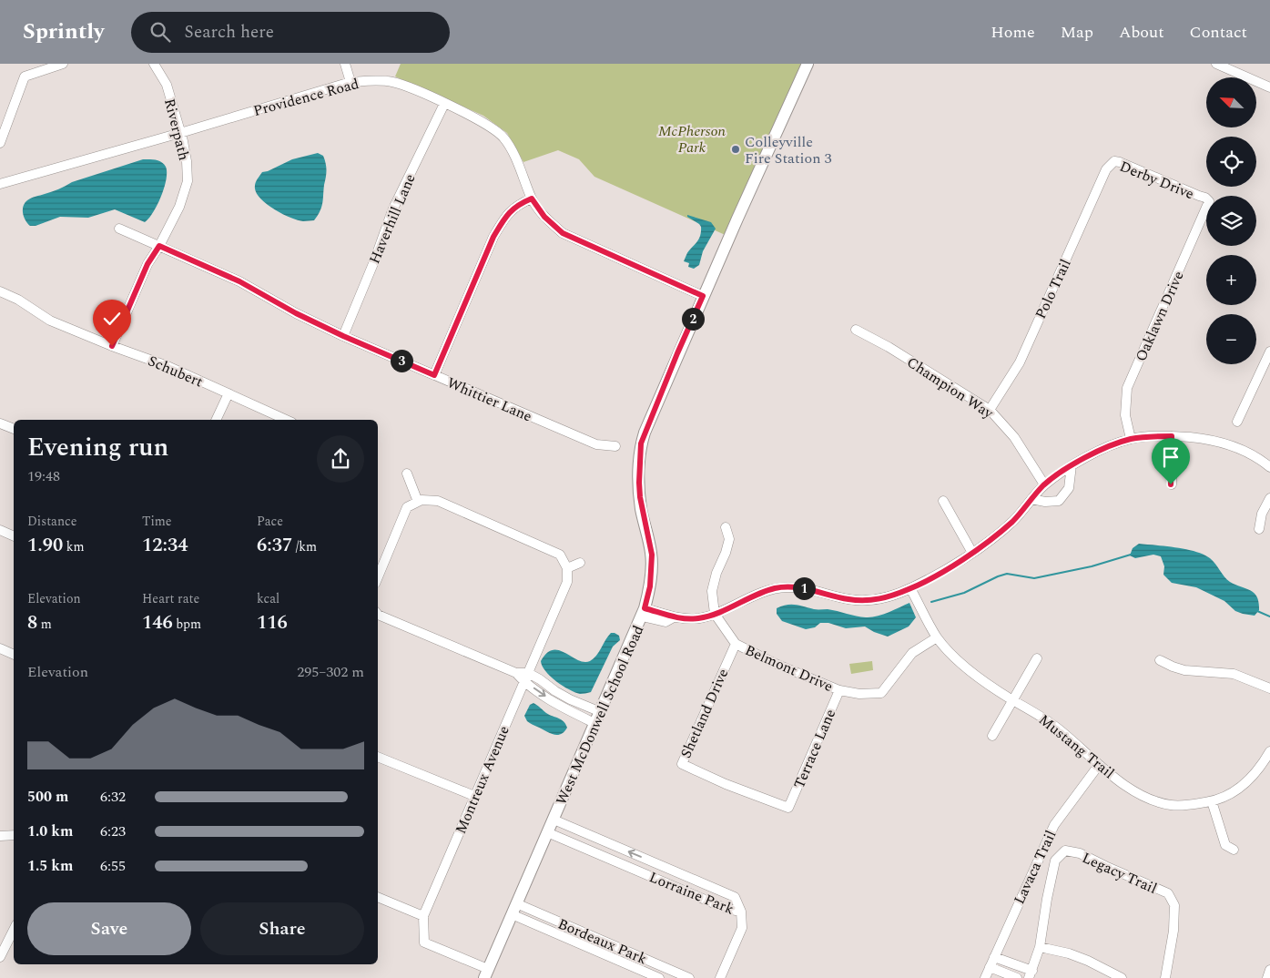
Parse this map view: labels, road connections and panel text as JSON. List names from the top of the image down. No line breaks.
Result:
{"streets":{"main road":["West McDonwell School Road"],"street":["Providence Road","Riverpath","Derby Drive","Haverhill Lane","Polo Trail","Oaklawn Drive","Schubert","Champion Way","Whittier Lane","Belmont Drive","Shetland Drive","Mustang Trail","Terrace Lane","Montreux Avenue","Lavaca Trail","Legacy Trail","Lorraine Park","Bordeaux Park"]},"crossings":[["Providence Road","Riverpath"],["Providence Road","Haverhill Lane"],["Providence Road","West McDonwell School Road"],["Riverpath","Schubert"],["Riverpath","Whittier Lane"],["Derby Drive","Polo Trail"],["Derby Drive","Oaklawn Drive"],["Haverhill Lane","Whittier Lane"],["Polo Trail","Champion Way"],["Belmont Drive","Shetland Drive"],["Belmont Drive","Mustang Trail"],["Belmont Drive","Terrace Lane"],["Shetland Drive","Terrace Lane"],["West McDonwell School Road","Montreux Avenue"],["West McDonwell School Road","Lorraine Park"],["West McDonwell School Road","Bordeaux Park"],["Mustang Trail","Lavaca Trail"]],"parks":["McPherson Park"],"places":["Colleyville Fire Station 3"],"north":"top left","page":{"header":"Sprintly","search":"Search here","nav":["Home","Map","About","Contact"],"map_buttons":["+","−"],"pins":["2","3","1"],"heading":["Evening run","19:48"],"stats":[["Distance","1.90 km"],["Time","12:34"],["Pace","6:37 /km"],["Elevation","8 m"],["Heart rate","146 bpm"],["kcal","116"]],"chart":["Elevation","295–302 m"],"list":[{"name":"500 m","note":"6:32"},{"name":"1.0 km","note":"6:23"},{"name":"1.5 km","note":"6:55"}],"buttons":["Save","Share"]}}
